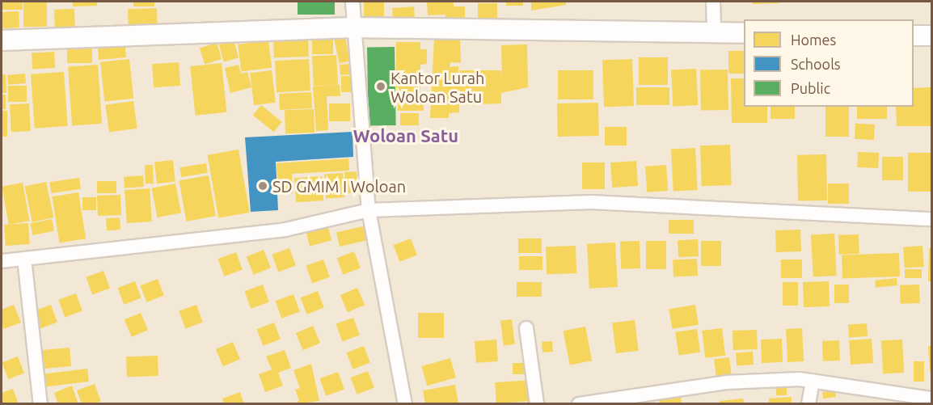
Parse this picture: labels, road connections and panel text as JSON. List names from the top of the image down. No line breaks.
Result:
{"districts":["Woloan Satu"],"places":["Kantor Lurah Woloan Satu","SD GMIM I Woloan"],"legend":["Homes","Schools","Public"]}
